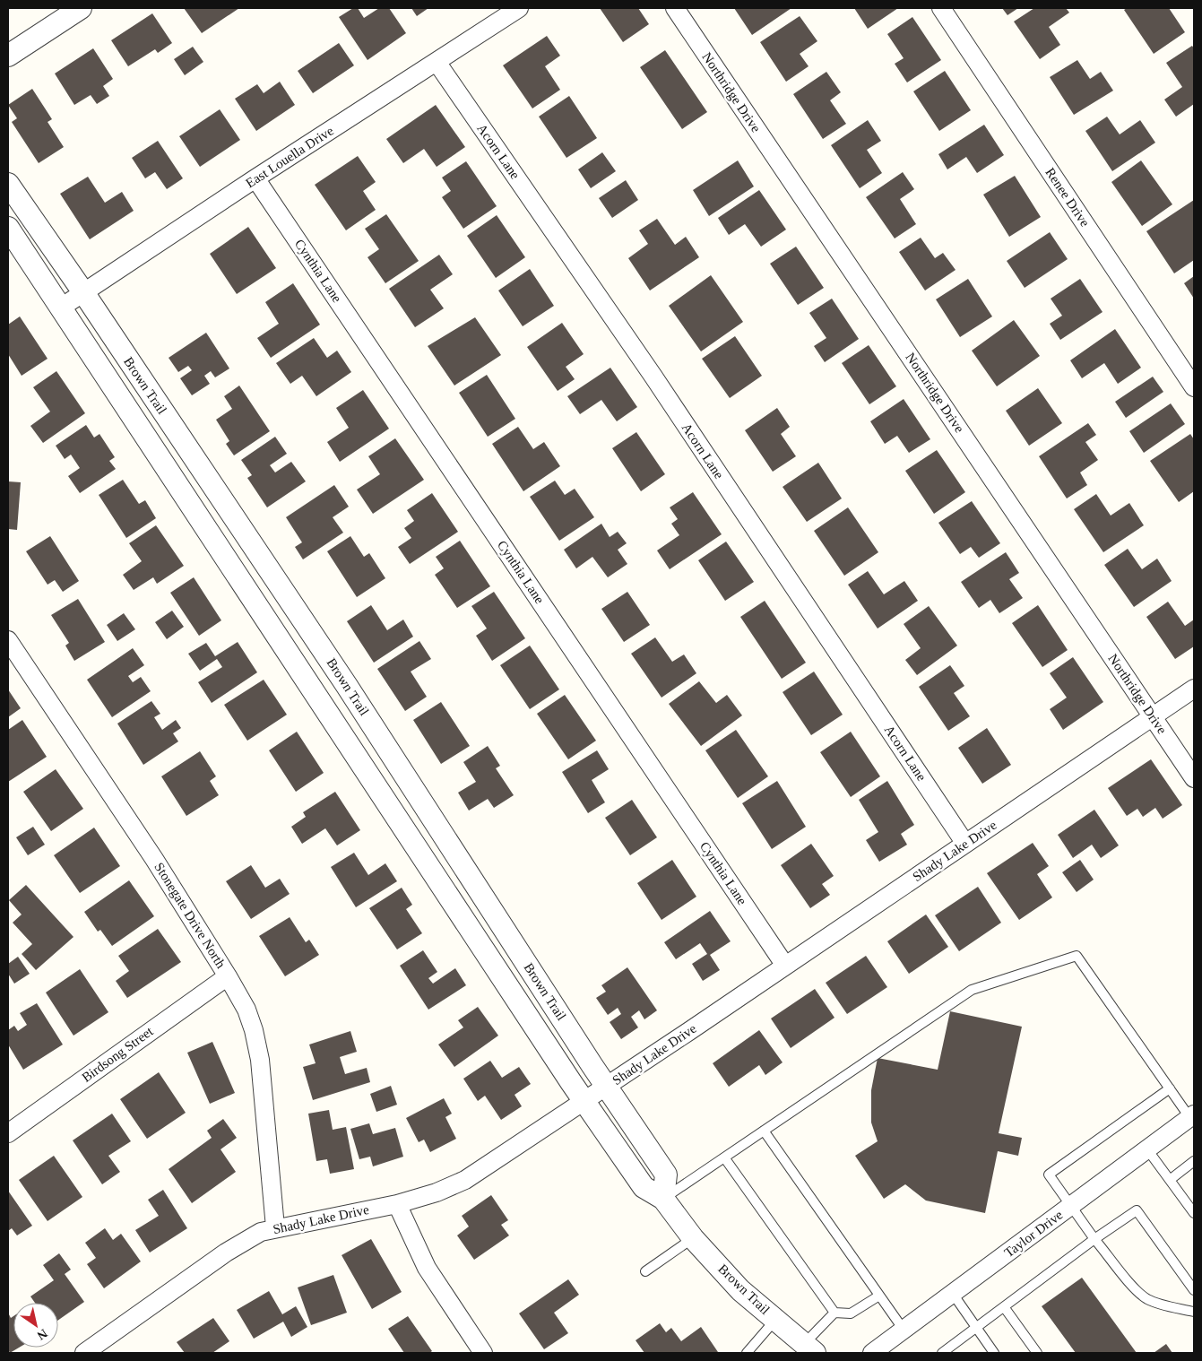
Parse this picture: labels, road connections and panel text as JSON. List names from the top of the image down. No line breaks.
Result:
{"streets":{"street":["Northridge Drive","Acorn Lane","East Louella Drive","Renee Drive","Cynthia Lane","Brown Trail","Shady Lake Drive","Stonegate Drive North","Birdsong Street","Taylor Drive"]},"crossings":[["Northridge Drive","Shady Lake Drive"],["Acorn Lane","East Louella Drive"],["Acorn Lane","Shady Lake Drive"],["East Louella Drive","Cynthia Lane"],["East Louella Drive","Brown Trail"],["Cynthia Lane","Shady Lake Drive"],["Brown Trail","Shady Lake Drive"],["Shady Lake Drive","Stonegate Drive North"],["Stonegate Drive North","Birdsong Street"]],"north":"bottom right"}
